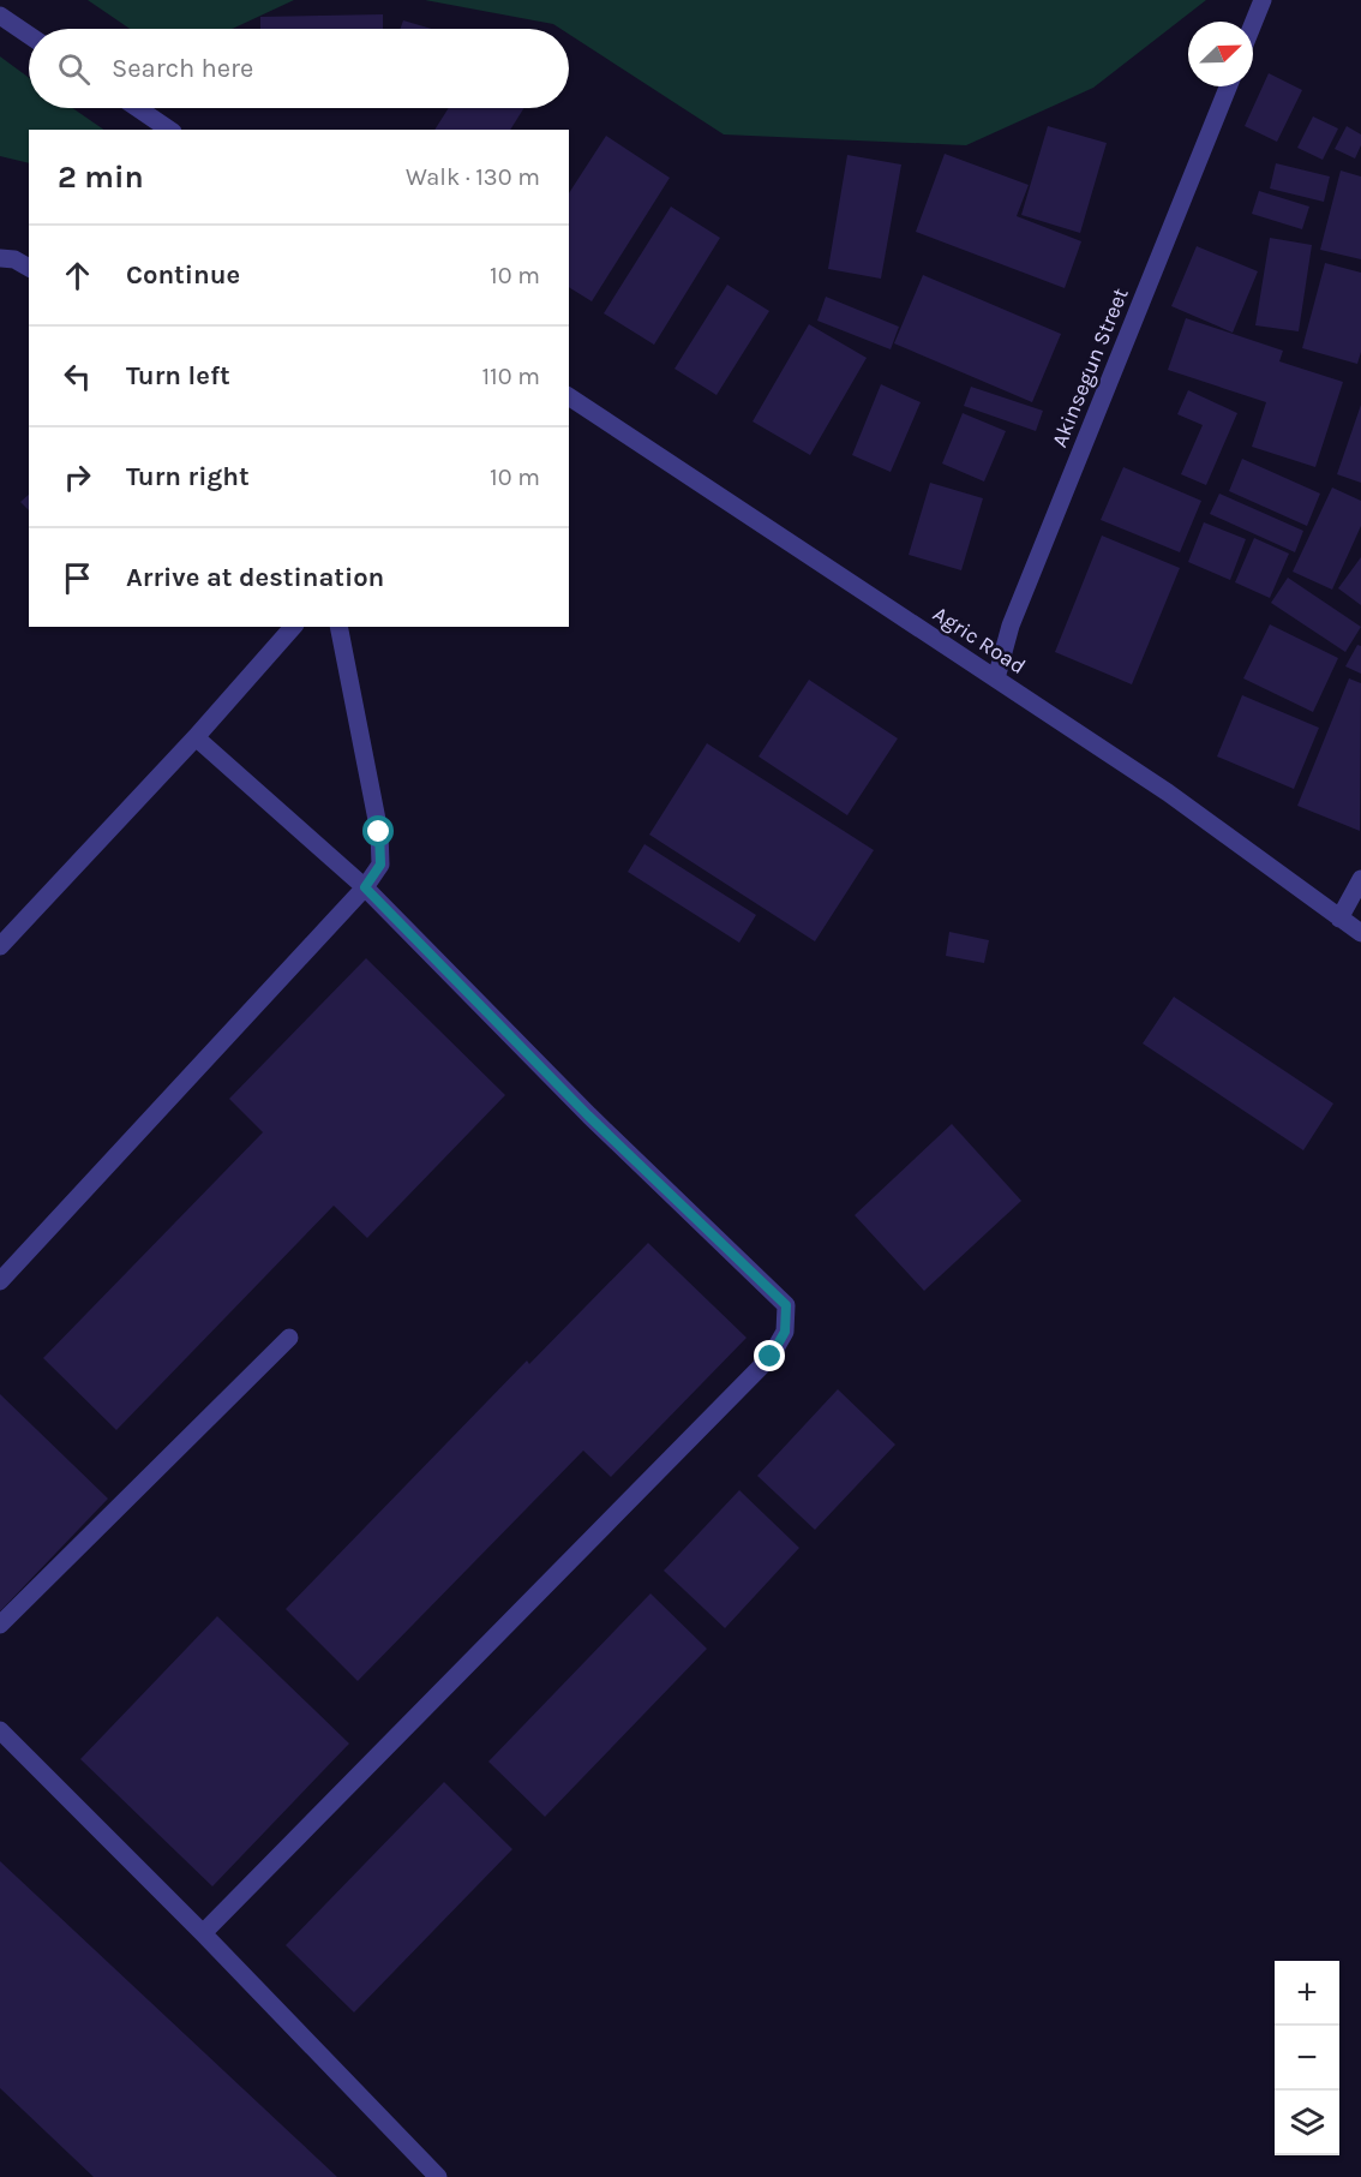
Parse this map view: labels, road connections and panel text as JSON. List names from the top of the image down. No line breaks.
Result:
{"streets":{"street":["Akinsegun Street","Agric Road"]},"crossings":[["Akinsegun Street","Agric Road"]],"north":"top right","page":{"search":"Search here","heading":["2 min","Walk · 130 m"],"list":[["Continue","10 m"],["Turn left","110 m"],["Turn right","10 m"],"Arrive at destination"],"map_buttons":["+","−"]}}
